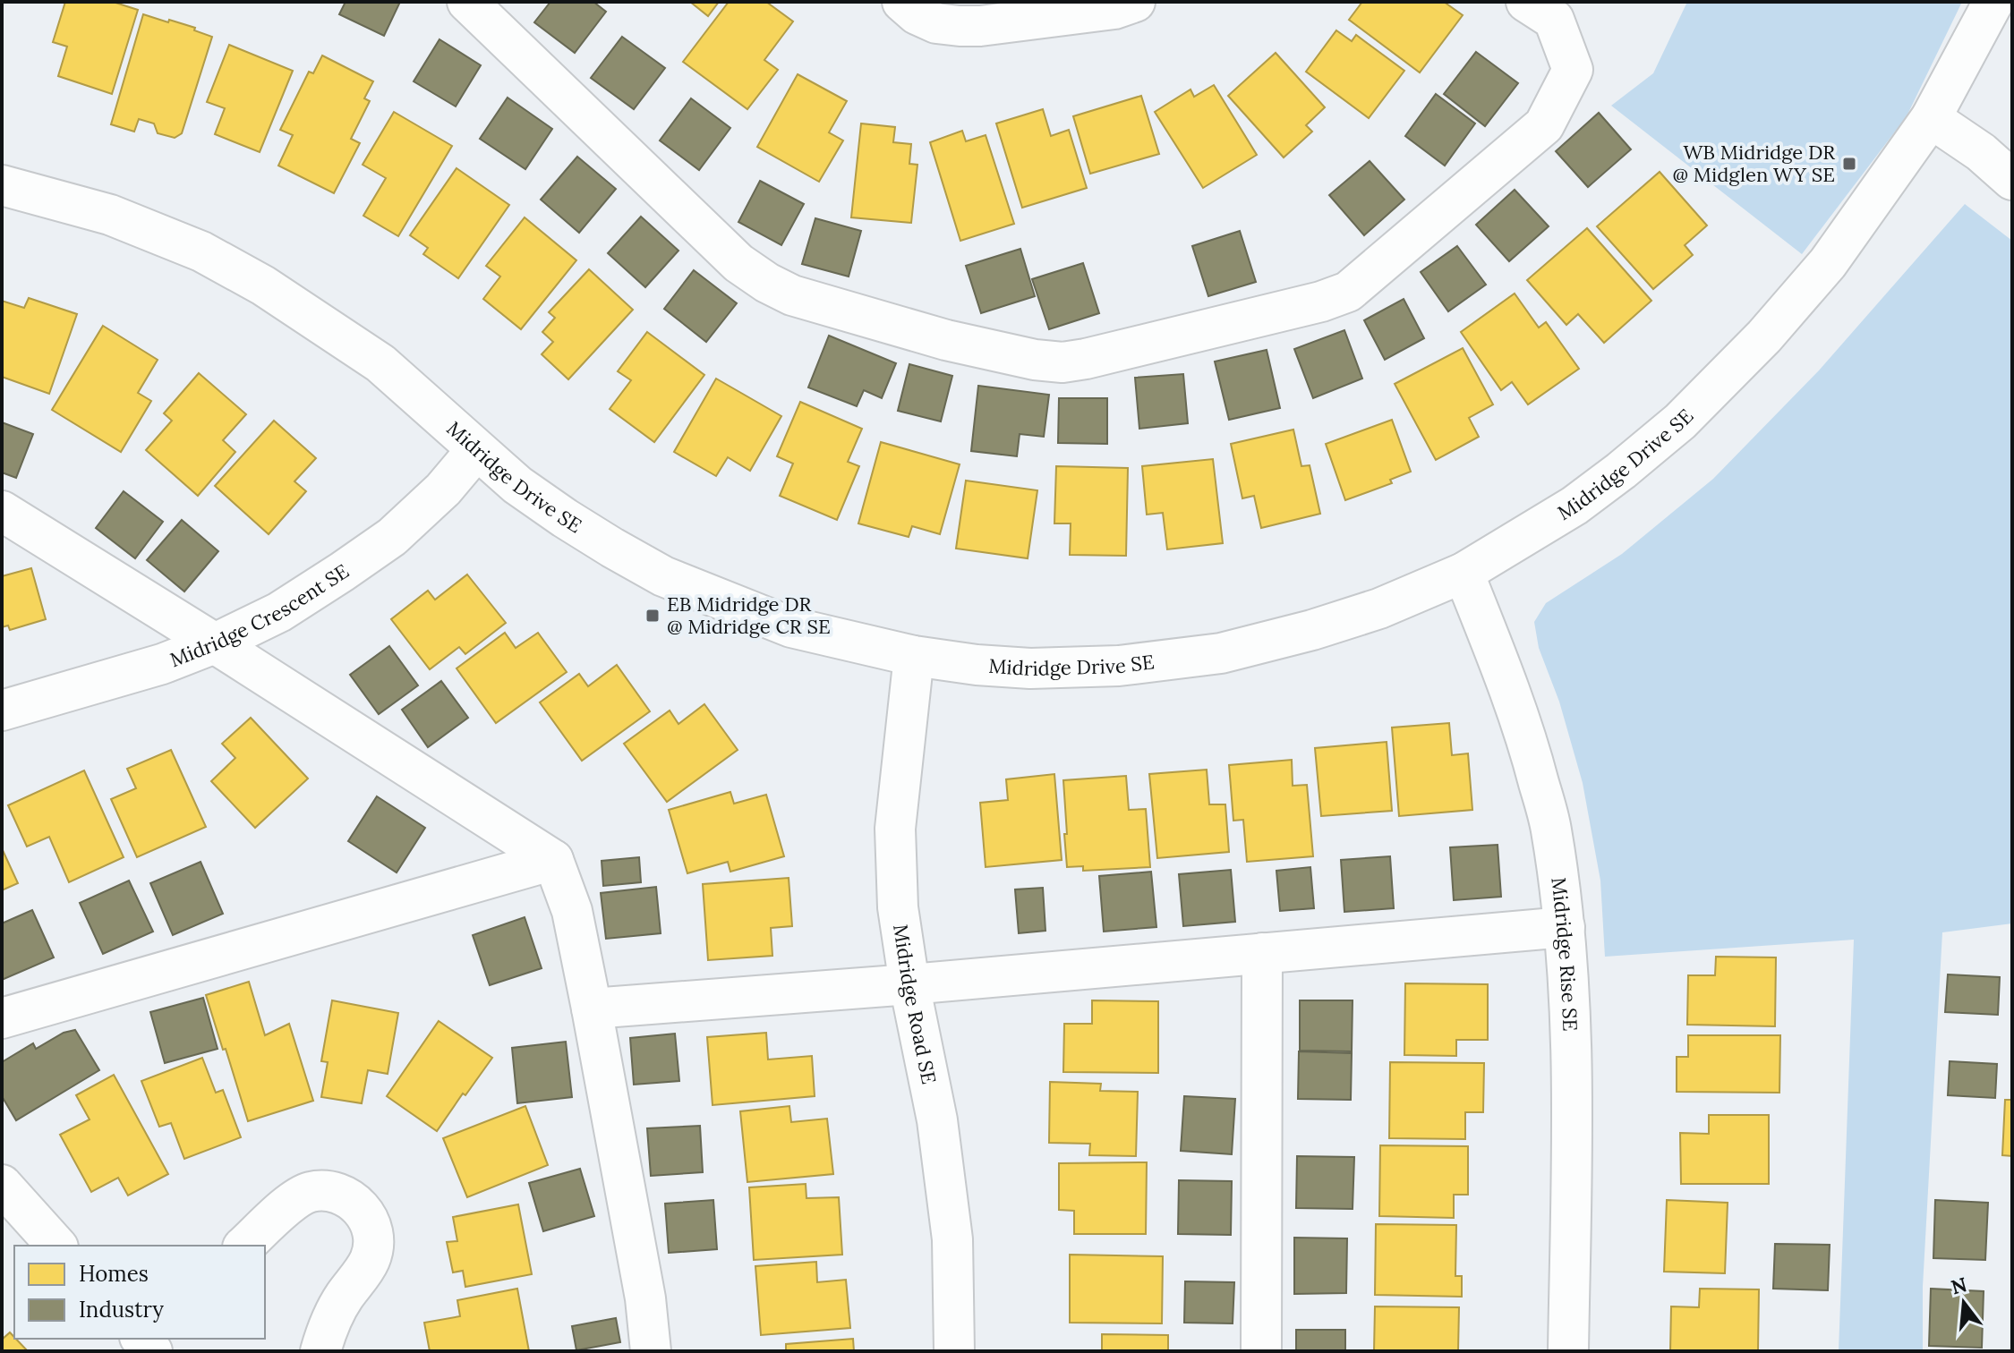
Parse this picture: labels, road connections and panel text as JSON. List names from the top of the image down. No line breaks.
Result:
{"streets":{"street":["Midridge Drive SE","Midridge Crescent SE","Midridge Rise SE","Midridge Road SE"]},"crossings":[["Midridge Drive SE","Midridge Crescent SE"],["Midridge Drive SE","Midridge Rise SE"],["Midridge Drive SE","Midridge Road SE"]],"places":{"transit":["WB Midridge DR @ Midglen WY SE","EB Midridge DR @ Midridge CR SE"]},"legend":["Homes","Industry"],"north":"top"}
